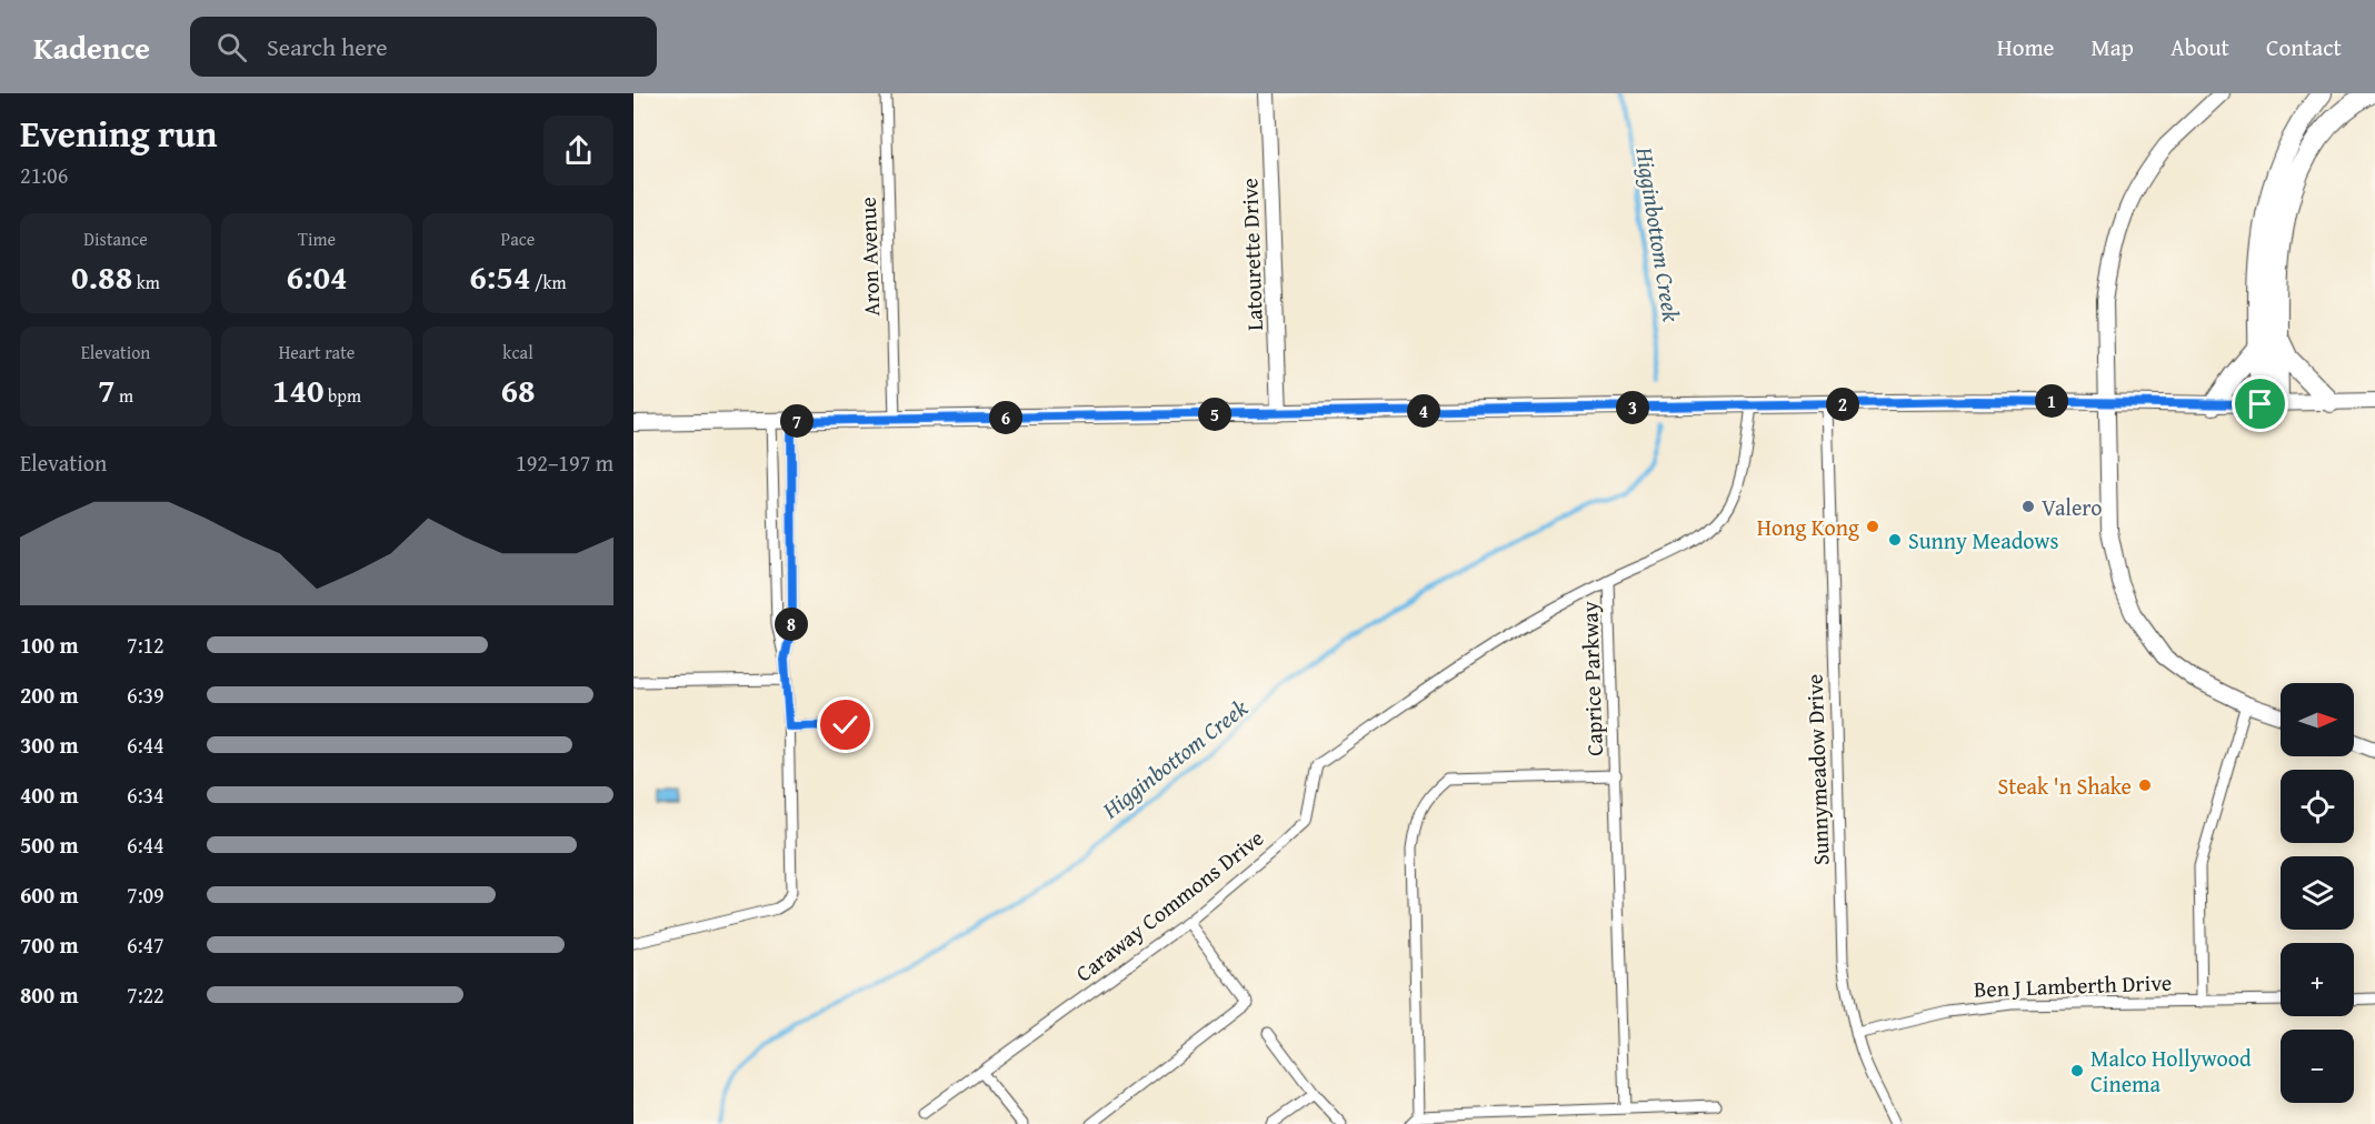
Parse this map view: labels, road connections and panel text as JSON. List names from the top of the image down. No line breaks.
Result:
{"streets":{"street":["Latourette Drive","Aron Avenue","Caprice Parkway","Sunnymeadow Drive","Caraway Commons Drive","Ben J Lamberth Drive"]},"crossings":[["Caprice Parkway","Caraway Commons Drive"],["Sunnymeadow Drive","Ben J Lamberth Drive"]],"water":["Higginbottom Creek"],"places":["Valero","Hong Kong","Sunny Meadows","Steak 'n Shake","Malco Hollywood Cinema"],"north":"right","page":{"header":"Kadence","search":"Search here","nav":["Home","Map","About","Contact"],"heading":["Evening run","21:06"],"stats":[["Distance","0.88 km"],["Time","6:04"],["Pace","6:54 /km"],["Elevation","7 m"],["Heart rate","140 bpm"],["kcal","68"]],"pins":["1","2","3","4","5","6","7","8"],"chart":["Elevation","192–197 m"],"list":[{"name":"100 m","note":"7:12"},{"name":"200 m","note":"6:39"},{"name":"300 m","note":"6:44"},{"name":"400 m","note":"6:34"},{"name":"500 m","note":"6:44"},{"name":"600 m","note":"7:09"},{"name":"700 m","note":"6:47"},{"name":"800 m","note":"7:22"}],"map_buttons":["+","−"]}}
